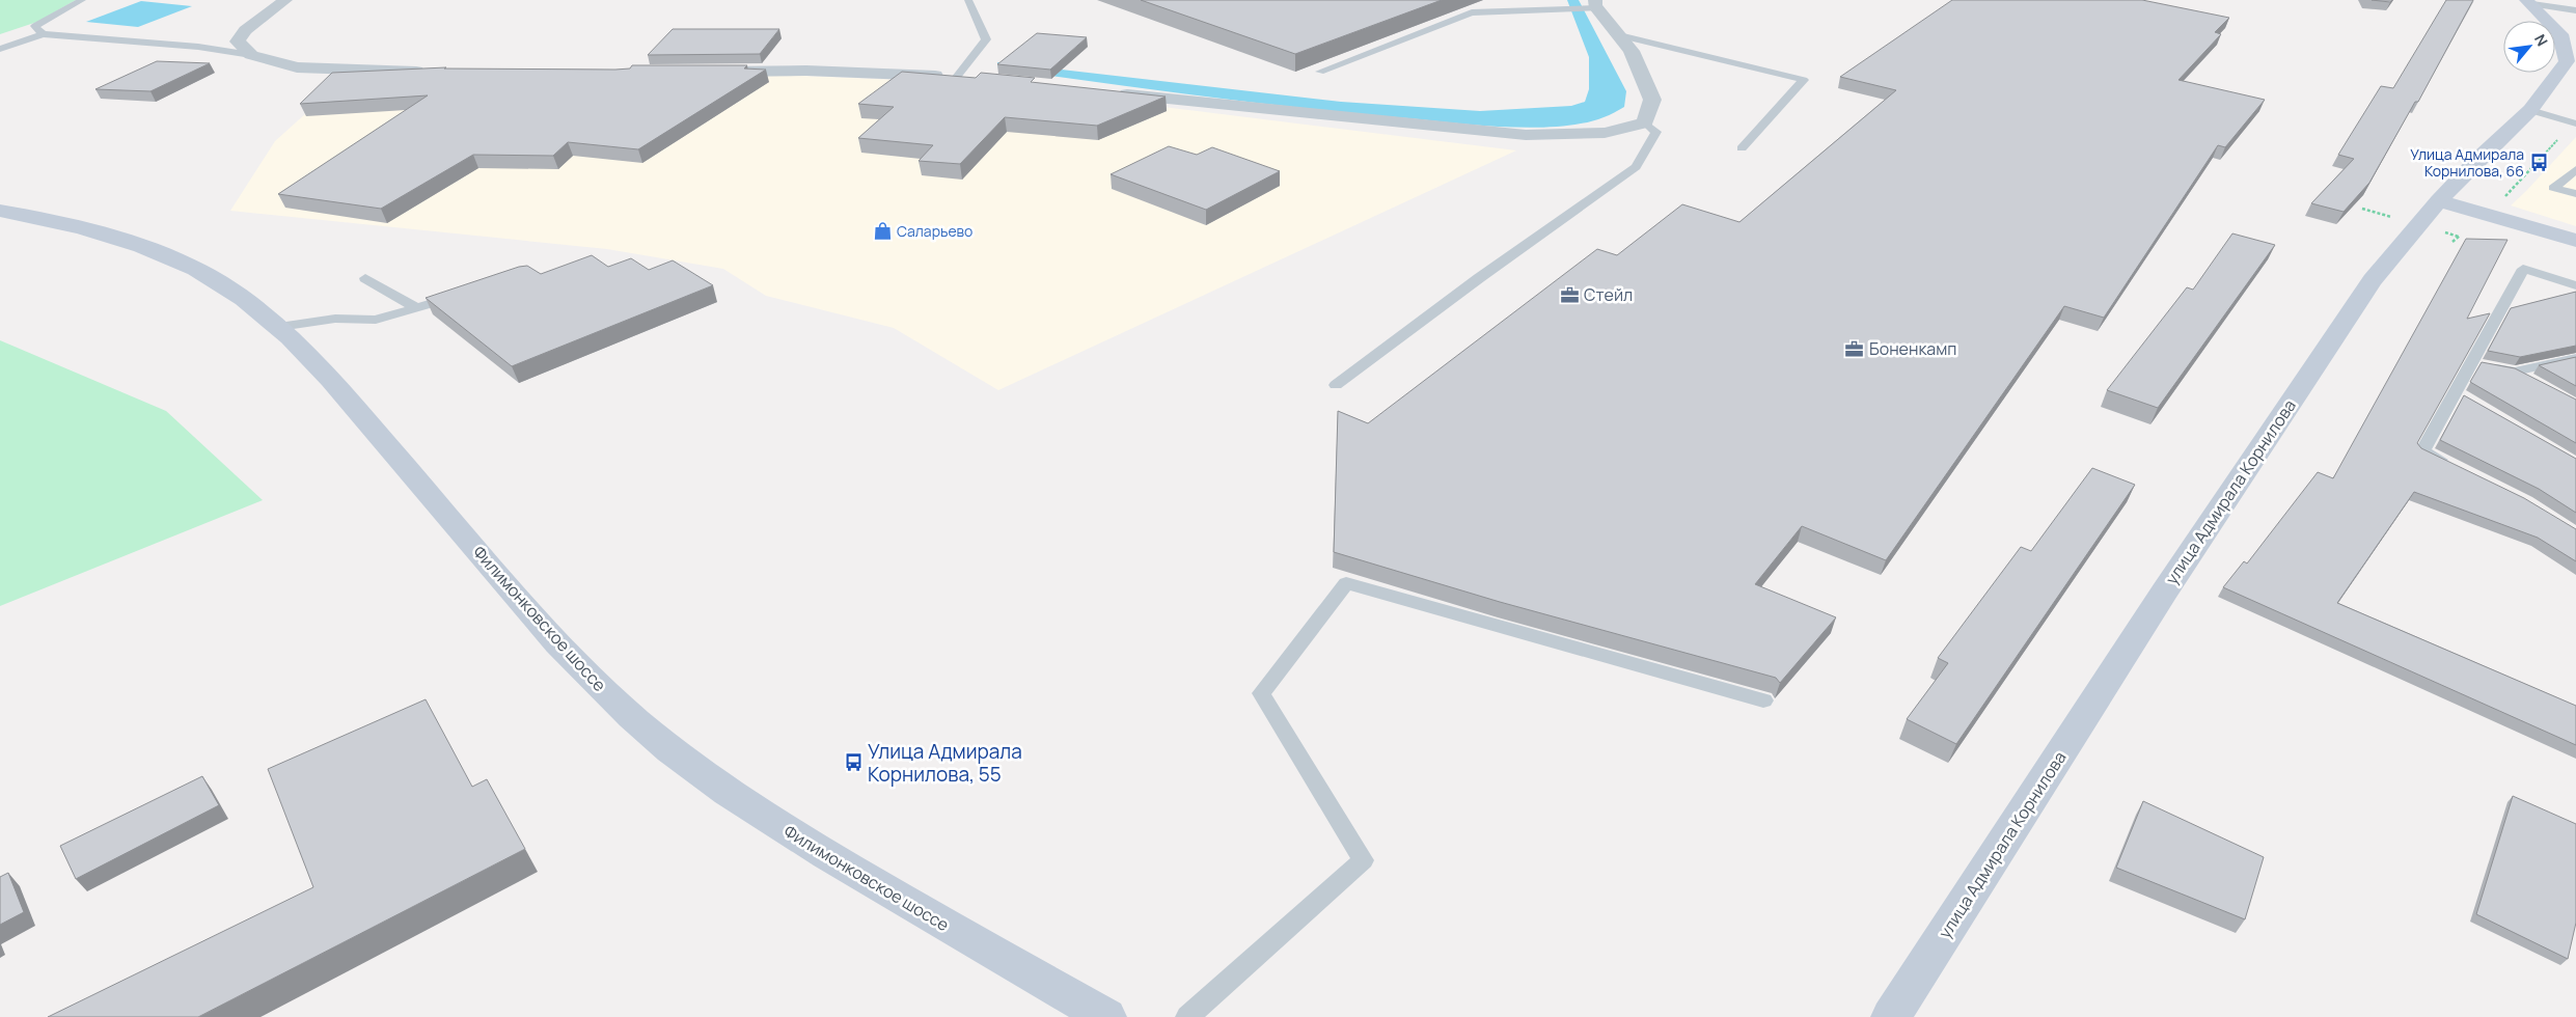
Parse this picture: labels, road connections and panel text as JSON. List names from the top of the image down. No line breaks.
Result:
{"streets":{"main road":["улица Адмирала Корнилова","Филимонковское шоссе"]},"places":{"bus stop":["Улица Адмирала Корнилова, 66","Улица Адмирала Корнилова, 55"],"shop":["Саларьево"],"office":["Стейл","Боненкамп"]},"north":"top right"}
